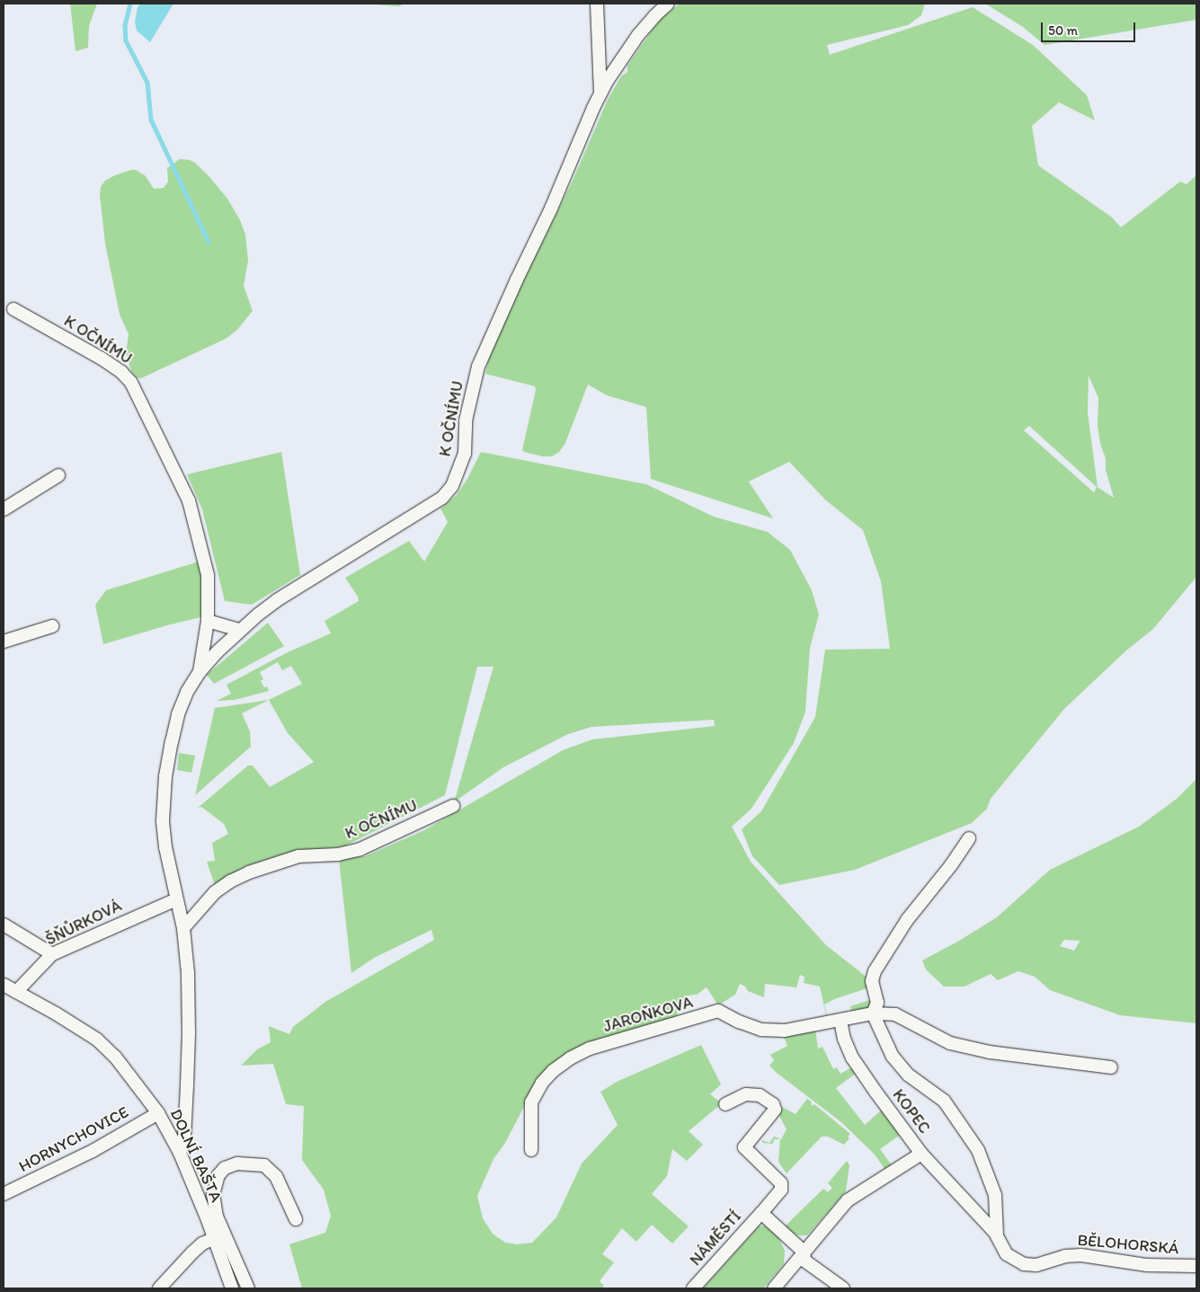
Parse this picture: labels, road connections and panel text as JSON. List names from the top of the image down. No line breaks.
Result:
{"streets":{"street":["K OČNÍMU","ŠŇŮRKOVÁ","JAROŇKOVA","KOPEC","HORNYCHOVICE","DOLNÍ BAŠTA","NÁMĚSTÍ","BĚLOHORSKÁ"]},"crossings":[["K OČNÍMU","ŠŇŮRKOVÁ"],["K OČNÍMU","DOLNÍ BAŠTA"],["ŠŇŮRKOVÁ","DOLNÍ BAŠTA"],["JAROŇKOVA","KOPEC"],["KOPEC","BĚLOHORSKÁ"],["HORNYCHOVICE","DOLNÍ BAŠTA"]],"scale_bar":"50 m"}
